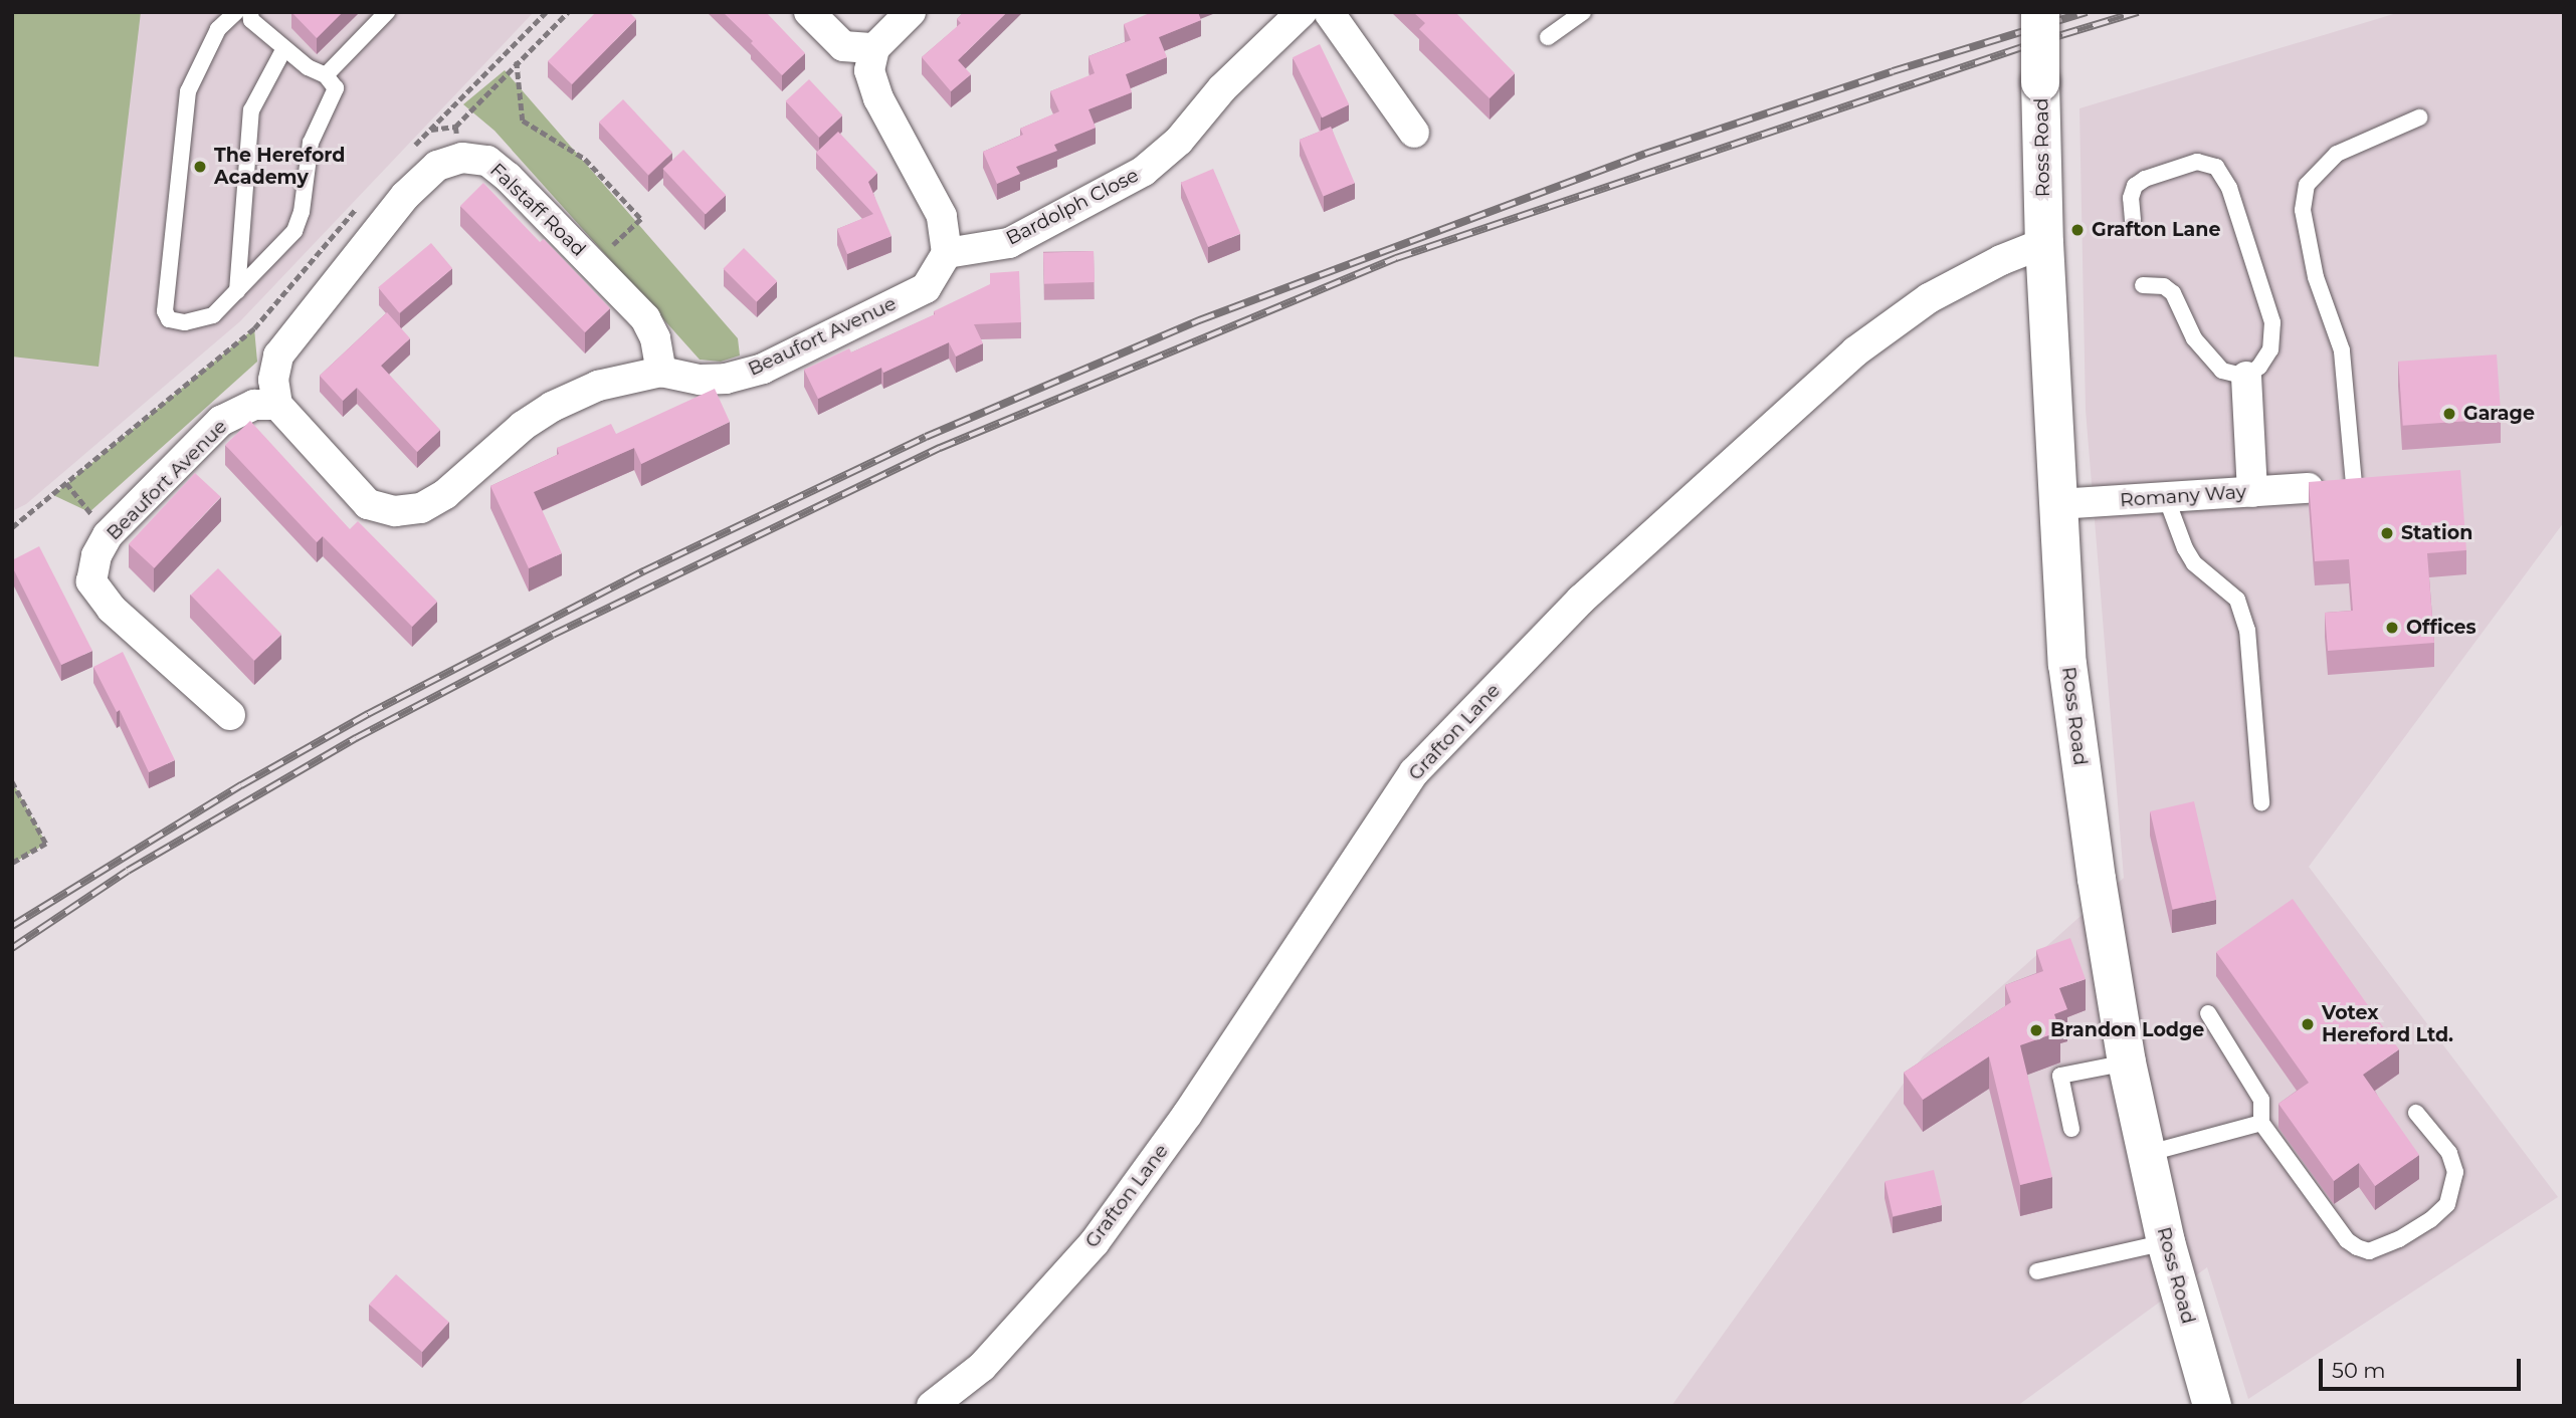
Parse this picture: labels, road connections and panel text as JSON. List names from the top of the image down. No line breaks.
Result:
{"streets":{"highway":["Ross Road"],"street":["Bardolph Close","Falstaff Road","Beaufort Avenue","Romany Way","Grafton Lane"]},"crossings":[["Ross Road","Romany Way"],["Ross Road","Grafton Lane"],["Bardolph Close","Beaufort Avenue"],["Falstaff Road","Beaufort Avenue"]],"places":["The Hereford Academy","Grafton Lane","Garage","Station","Offices","Votex Hereford Ltd.","Brandon Lodge"],"scale_bar":"50 m"}
